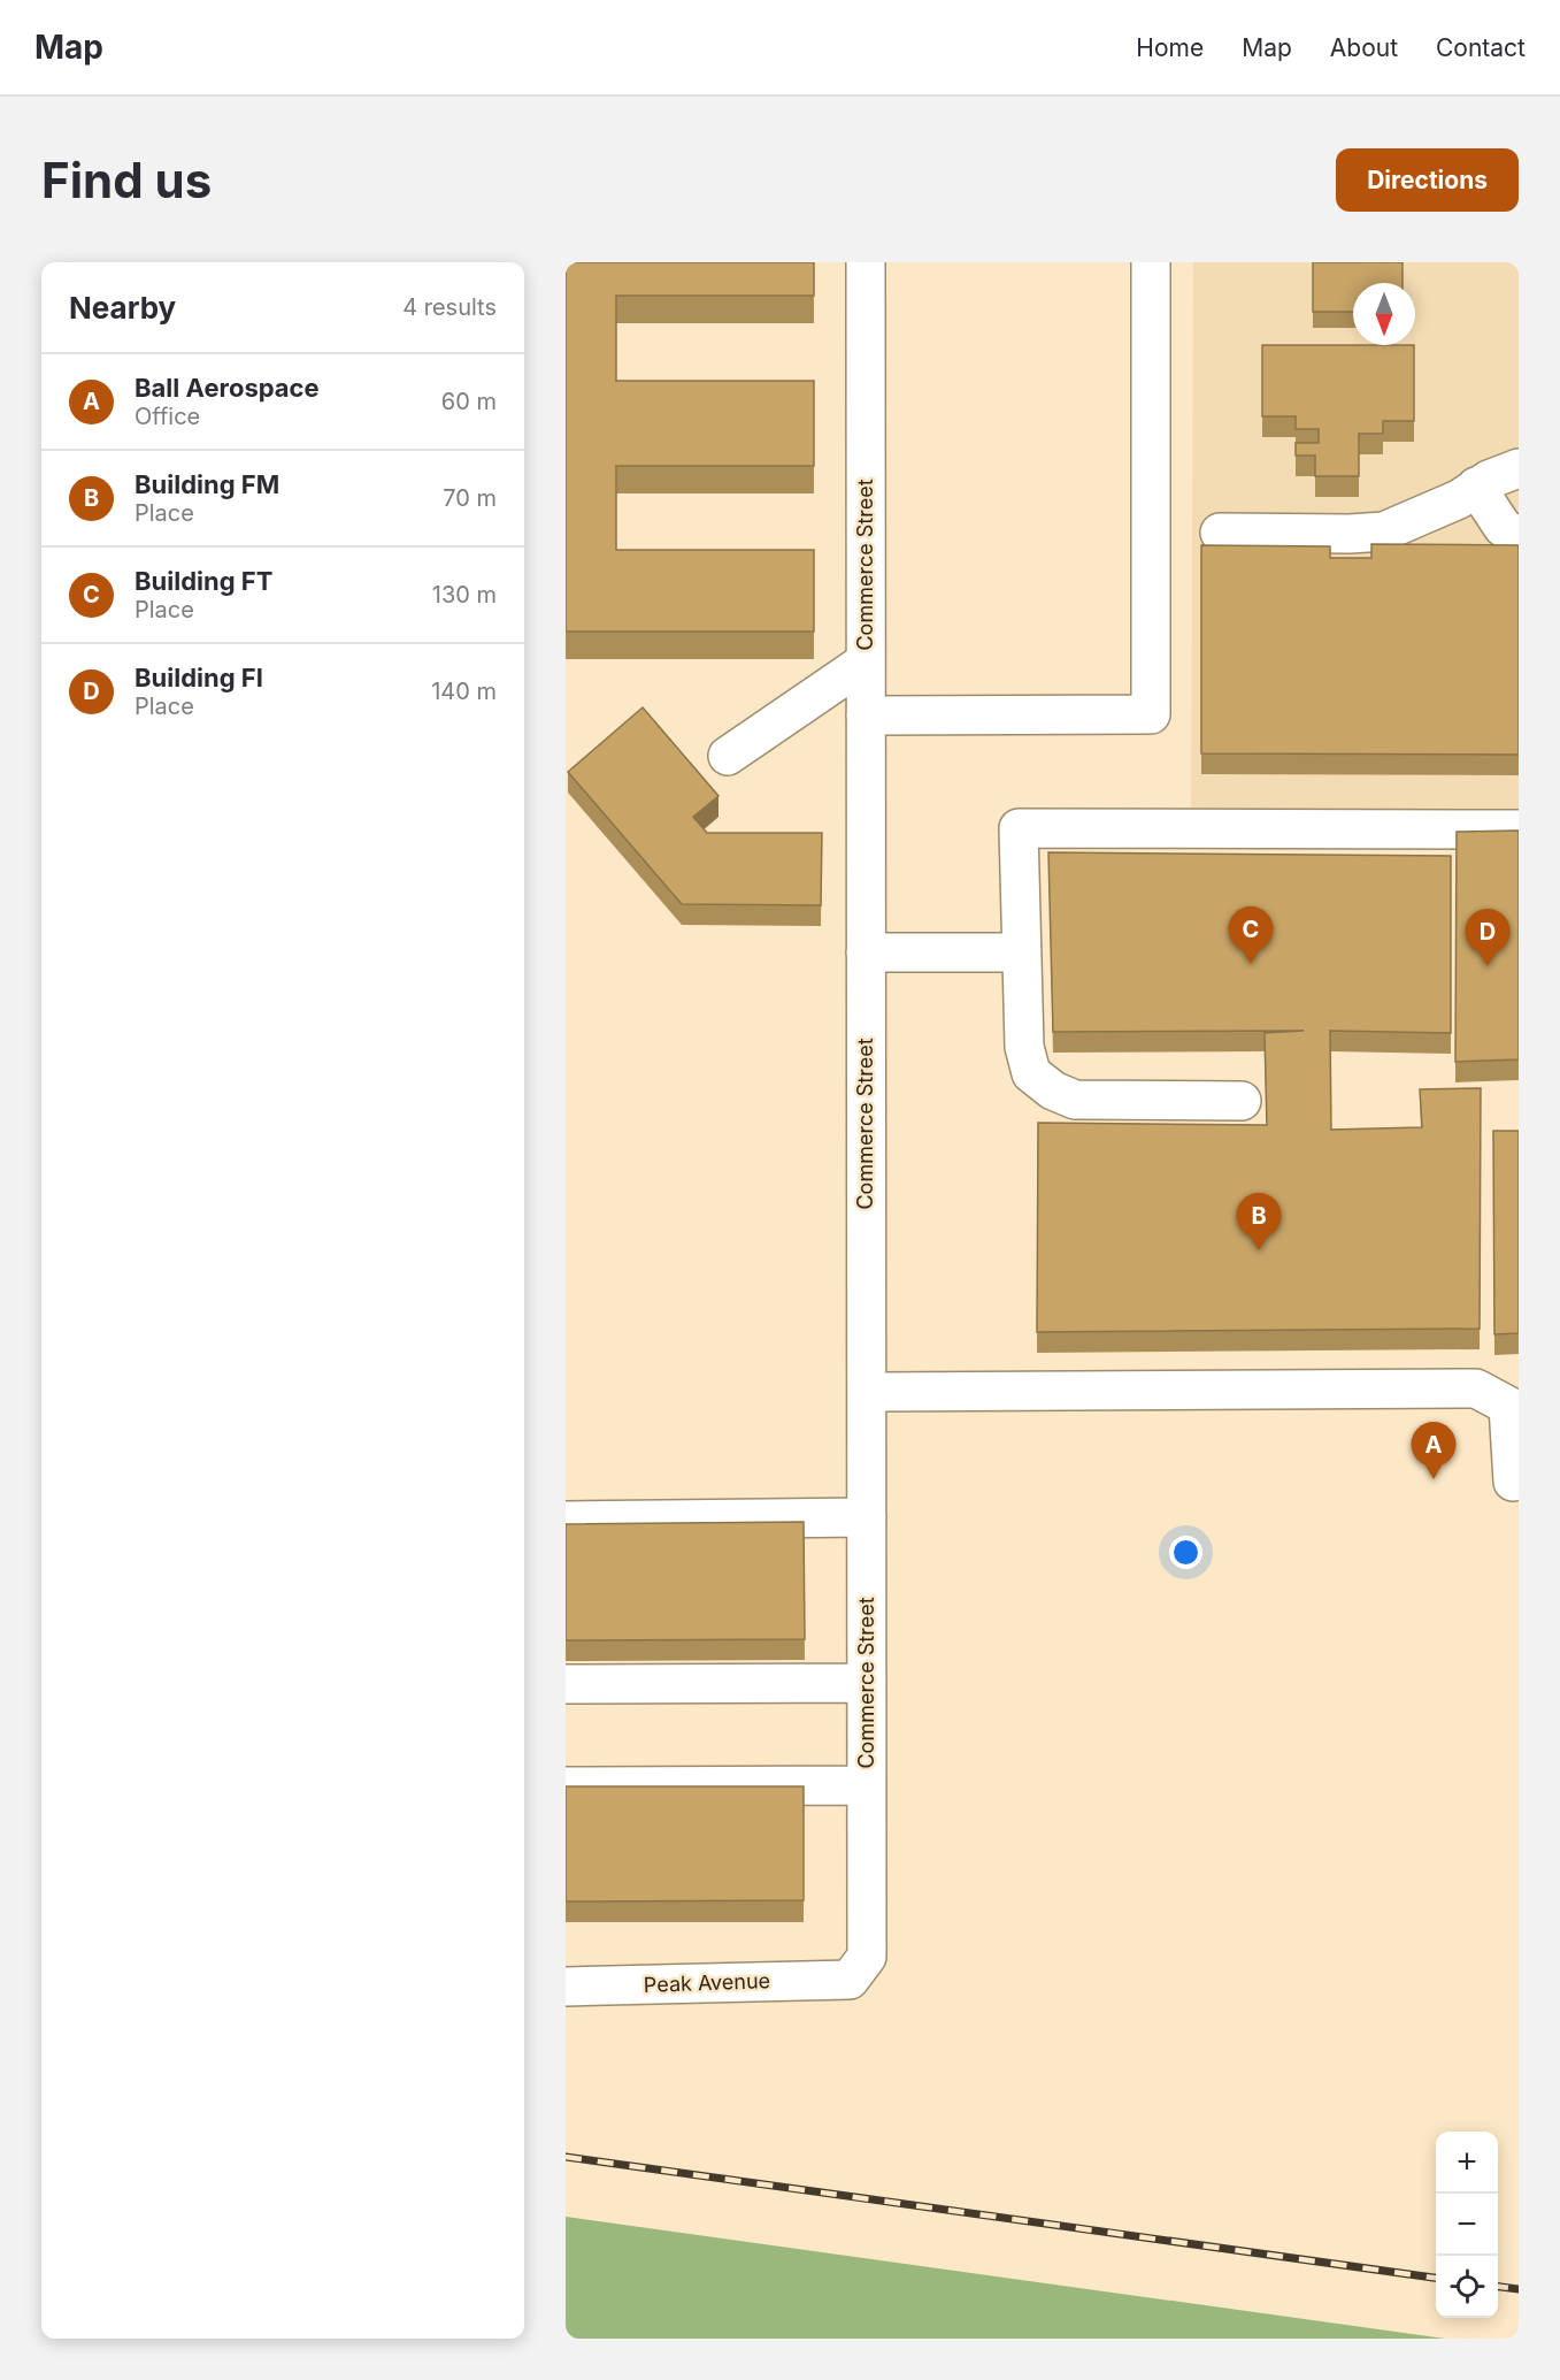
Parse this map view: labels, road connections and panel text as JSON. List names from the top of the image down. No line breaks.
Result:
{"streets":{"street":["Commerce Street","Peak Avenue"]},"crossings":[["Commerce Street","Peak Avenue"]],"north":"bottom","page":{"header":"Map","nav":["Home","Map","About","Contact"],"buttons":"Directions","title":"Find us","heading":["Nearby","4 results"],"list":[{"mark":"A","name":"Ball Aerospace","note":"Office","value":"60 m"},{"mark":"B","name":"Building FM","note":"Place","value":"70 m"},{"mark":"C","name":"Building FT","note":"Place","value":"130 m"},{"mark":"D","name":"Building FI","note":"Place","value":"140 m"}],"pins":["C","D","B","A"],"map_buttons":["+","−"]}}
